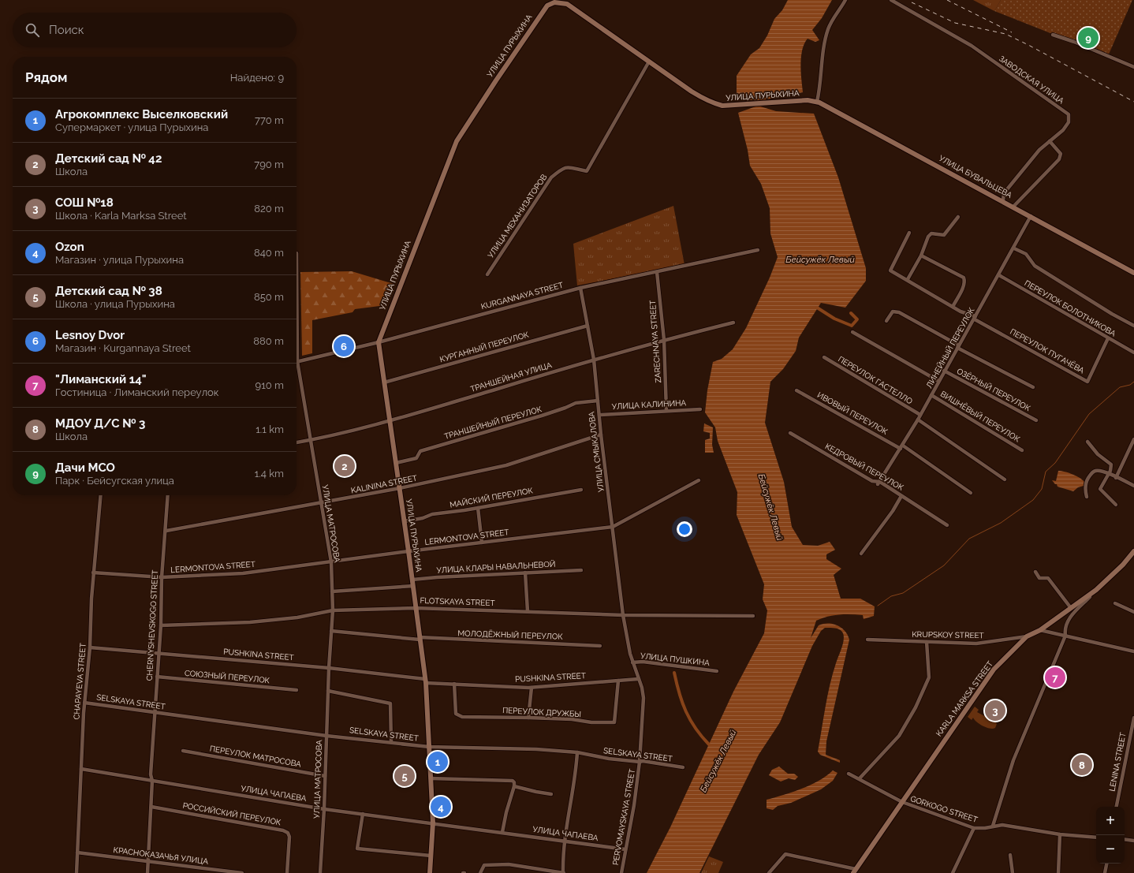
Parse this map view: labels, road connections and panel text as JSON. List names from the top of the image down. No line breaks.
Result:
{"streets":{"street":["УЛИЦА ПУРЫХИНА","ЗАВОДСКАЯ УЛИЦА","УЛИЦА БУВАЛЬЦЕВА","УЛИЦА МЕХАНИЗАТОРОВ","KURGANNAYA STREET","ПЕРЕУЛОК БОЛОТНИКОВА","ZARECHNAYA STREET","КУРГАННЫЙ ПЕРЕУЛОК","ЛИНЕЙНЫЙ ПЕРЕУЛОК","ПЕРЕУЛОК ПУГАЧЁВА","ТРАНШЕЙНАЯ УЛИЦА","ПЕРЕУЛОК ГАСТЕЛЛО","ОЗЁРНЫЙ ПЕРЕУЛОК","УЛИЦА КАЛИНИНА","ИВОВЫЙ ПЕРЕУЛОК","ВИШНЁВЫЙ ПЕРЕУЛОК","ТРАНШЕЙНЫЙ ПЕРЕУЛОК","УЛИЦА СМЫКАЛОВА","КЕДРОВЫЙ ПЕРЕУЛОК","KALININA STREET","МАЙСКИЙ ПЕРЕУЛОК","УЛИЦА МАТРОСОВА","LERMONTOVA STREET","УЛИЦА КЛАРЫ НАВАЛЬНЕВОЙ","FLOTSKAYA STREET","CHERNYSHEVSKOGO STREET","МОЛОДЁЖНЫЙ ПЕРЕУЛОК","KRUPSKOY STREET","PUSHKINA STREET","УЛИЦА ПУШКИНА","СОЮЗНЫЙ ПЕРЕУЛОК","CHAPAYEVA STREET","KARLA MARKSA STREET","SELSKAYA STREET","ПЕРЕУЛОК ДРУЖБЫ","ПЕРЕУЛОК МАТРОСОВА","LENINA STREET","УЛИЦА ЧАПАЕВА","GORKOGO STREET","РОССИЙСКИЙ ПЕРЕУЛОК","PERVOMAYSKAYA STREET","КРАСНОКАЗАЧЬЯ УЛИЦА"]},"crossings":[["УЛИЦА ПУРЫХИНА","УЛИЦА БУВАЛЬЦЕВА"],["УЛИЦА ПУРЫХИНА","УЛИЦА МЕХАНИЗАТОРОВ"],["УЛИЦА ПУРЫХИНА","KURGANNAYA STREET"],["УЛИЦА ПУРЫХИНА","КУРГАННЫЙ ПЕРЕУЛОК"],["УЛИЦА ПУРЫХИНА","ТРАНШЕЙНАЯ УЛИЦА"],["УЛИЦА ПУРЫХИНА","ТРАНШЕЙНЫЙ ПЕРЕУЛОК"],["УЛИЦА ПУРЫХИНА","KALININA STREET"],["УЛИЦА ПУРЫХИНА","МАЙСКИЙ ПЕРЕУЛОК"],["УЛИЦА ПУРЫХИНА","LERMONTOVA STREET"],["УЛИЦА ПУРЫХИНА","УЛИЦА КЛАРЫ НАВАЛЬНЕВОЙ"],["УЛИЦА ПУРЫХИНА","FLOTSKAYA STREET"],["УЛИЦА ПУРЫХИНА","МОЛОДЁЖНЫЙ ПЕРЕУЛОК"],["УЛИЦА ПУРЫХИНА","PUSHKINA STREET"],["УЛИЦА ПУРЫХИНА","SELSKAYA STREET"],["УЛИЦА ПУРЫХИНА","УЛИЦА ЧАПАЕВА"],["ЗАВОДСКАЯ УЛИЦА","УЛИЦА БУВАЛЬЦЕВА"],["УЛИЦА БУВАЛЬЦЕВА","ЛИНЕЙНЫЙ ПЕРЕУЛОК"],["KURGANNAYA STREET","ZARECHNAYA STREET"],["KURGANNAYA STREET","УЛИЦА СМЫКАЛОВА"],["KURGANNAYA STREET","УЛИЦА МАТРОСОВА"],["ПЕРЕУЛОК БОЛОТНИКОВА","ЛИНЕЙНЫЙ ПЕРЕУЛОК"],["ПЕРЕУЛОК БОЛОТНИКОВА","ПЕРЕУЛОК ПУГАЧЁВА"],["ZARECHNAYA STREET","ТРАНШЕЙНАЯ УЛИЦА"],["ZARECHNAYA STREET","УЛИЦА КАЛИНИНА"],["КУРГАННЫЙ ПЕРЕУЛОК","УЛИЦА СМЫКАЛОВА"],["ЛИНЕЙНЫЙ ПЕРЕУЛОК","ПЕРЕУЛОК ПУГАЧЁВА"],["ЛИНЕЙНЫЙ ПЕРЕУЛОК","ПЕРЕУЛОК ГАСТЕЛЛО"],["ЛИНЕЙНЫЙ ПЕРЕУЛОК","ОЗЁРНЫЙ ПЕРЕУЛОК"],["ЛИНЕЙНЫЙ ПЕРЕУЛОК","ИВОВЫЙ ПЕРЕУЛОК"],["ЛИНЕЙНЫЙ ПЕРЕУЛОК","ВИШНЁВЫЙ ПЕРЕУЛОК"],["ЛИНЕЙНЫЙ ПЕРЕУЛОК","КЕДРОВЫЙ ПЕРЕУЛОК"],["ТРАНШЕЙНАЯ УЛИЦА","УЛИЦА СМЫКАЛОВА"],["ТРАНШЕЙНАЯ УЛИЦА","УЛИЦА МАТРОСОВА"],["УЛИЦА КАЛИНИНА","УЛИЦА СМЫКАЛОВА"],["ТРАНШЕЙНЫЙ ПЕРЕУЛОК","УЛИЦА СМЫКАЛОВА"],["УЛИЦА СМЫКАЛОВА","KALININA STREET"],["УЛИЦА СМЫКАЛОВА","LERMONTOVA STREET"],["УЛИЦА СМЫКАЛОВА","FLOTSKAYA STREET"],["УЛИЦА СМЫКАЛОВА","PERVOMAYSKAYA STREET"],["KALININA STREET","УЛИЦА МАТРОСОВА"],["KALININA STREET","CHERNYSHEVSKOGO STREET"],["УЛИЦА МАТРОСОВА","LERMONTOVA STREET"],["УЛИЦА МАТРОСОВА","FLOTSKAYA STREET"],["УЛИЦА МАТРОСОВА","МОЛОДЁЖНЫЙ ПЕРЕУЛОК"],["УЛИЦА МАТРОСОВА","PUSHKINA STREET"],["УЛИЦА МАТРОСОВА","SELSKAYA STREET"],["УЛИЦА МАТРОСОВА","ПЕРЕУЛОК МАТРОСОВА"],["УЛИЦА МАТРОСОВА","УЛИЦА ЧАПАЕВА"],["LERMONTOVA STREET","CHERNYSHEVSKOGO STREET"],["LERMONTOVA STREET","CHAPAYEVA STREET"],["FLOTSKAYA STREET","CHERNYSHEVSKOGO STREET"],["FLOTSKAYA STREET","PERVOMAYSKAYA STREET"],["CHERNYSHEVSKOGO STREET","PUSHKINA STREET"],["CHERNYSHEVSKOGO STREET","СОЮЗНЫЙ ПЕРЕУЛОК"],["CHERNYSHEVSKOGO STREET","SELSKAYA STREET"],["CHERNYSHEVSKOGO STREET","УЛИЦА ЧАПАЕВА"],["CHERNYSHEVSKOGO STREET","РОССИЙСКИЙ ПЕРЕУЛОК"],["CHERNYSHEVSKOGO STREET","КРАСНОКАЗАЧЬЯ УЛИЦА"],["KRUPSKOY STREET","KARLA MARKSA STREET"],["PUSHKINA STREET","CHAPAYEVA STREET"],["PUSHKINA STREET","ПЕРЕУЛОК ДРУЖБЫ"],["PUSHKINA STREET","PERVOMAYSKAYA STREET"],["УЛИЦА ПУШКИНА","PERVOMAYSKAYA STREET"],["CHAPAYEVA STREET","SELSKAYA STREET"],["CHAPAYEVA STREET","УЛИЦА ЧАПАЕВА"],["CHAPAYEVA STREET","КРАСНОКАЗАЧЬЯ УЛИЦА"],["KARLA MARKSA STREET","GORKOGO STREET"],["SELSKAYA STREET","PERVOMAYSKAYA STREET"],["УЛИЦА ЧАПАЕВА","PERVOMAYSKAYA STREET"]],"water":["Бейсужёк Левый"],"page":{"search":"Поиск","pins":["9","6","2","7","3","1","8","5","4"],"heading":["Рядом","Найдено: 9"],"list":[{"mark":"1","name":"Агрокомплекс Выселковский","note":"Супермаркет · улица Пурыхина","value":"770 m"},{"mark":"2","name":"Детский сад № 42","note":"Школа","value":"790 m"},{"mark":"3","name":"СОШ №18","note":"Школа · Karla Marksa Street","value":"820 m"},{"mark":"4","name":"Ozon","note":"Магазин · улица Пурыхина","value":"840 m"},{"mark":"5","name":"Детский сад № 38","note":"Школа · улица Пурыхина","value":"850 m"},{"mark":"6","name":"Lesnoy Dvor","note":"Магазин · Kurgannaya Street","value":"880 m"},{"mark":"7","name":"\"Лиманский 14\"","note":"Гостиница · Лиманский переулок","value":"910 m"},{"mark":"8","name":"МДОУ Д/С № 3","note":"Школа","value":"1.1 km"},{"mark":"9","name":"Дачи МСО","note":"Парк · Бейсугская улица","value":"1.4 km"}],"map_buttons":["+","−"]}}
